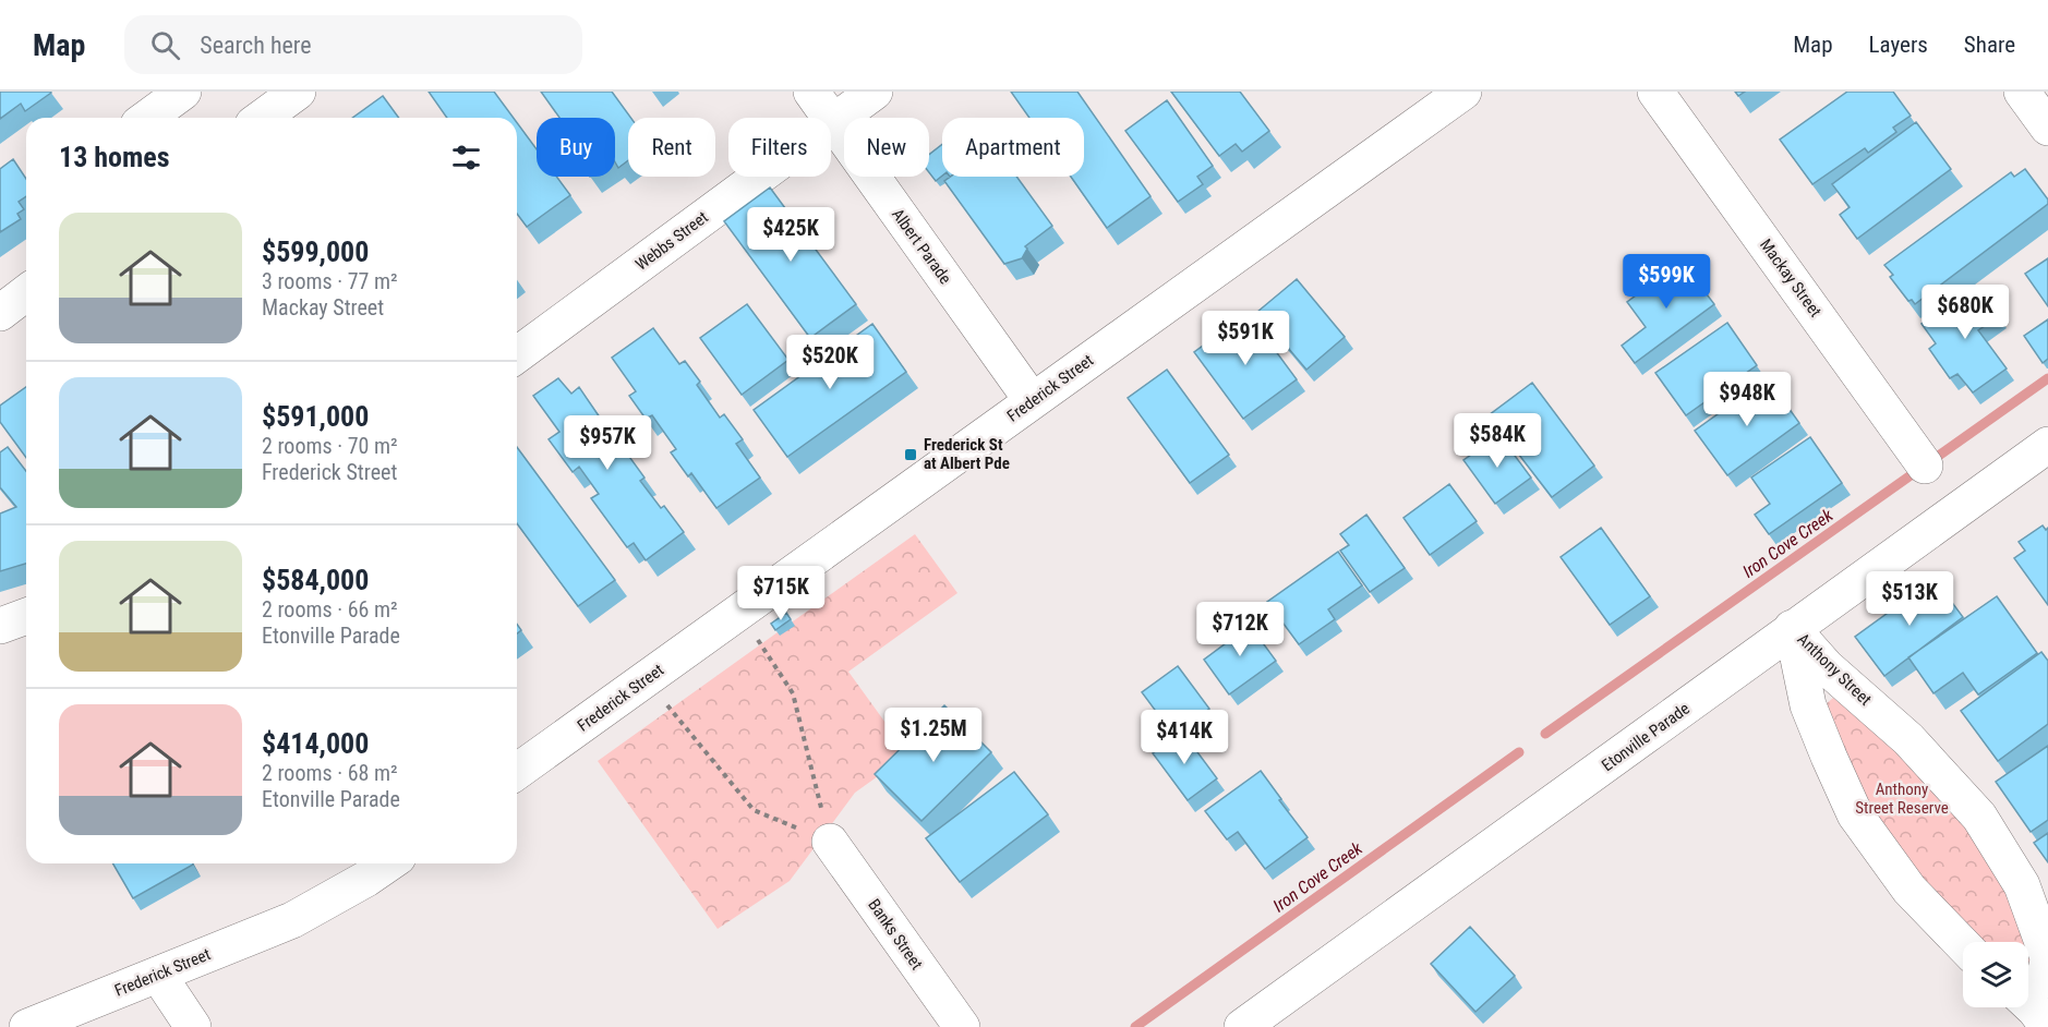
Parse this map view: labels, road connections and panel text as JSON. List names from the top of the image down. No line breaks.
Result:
{"streets":{"street":["Webbs Street","Albert Parade","Mackay Street","Frederick Street","Anthony Street","Etonville Parade","Banks Street"]},"crossings":[["Webbs Street","Albert Parade"],["Albert Parade","Frederick Street"],["Anthony Street","Etonville Parade"]],"water":["Iron Cove Creek"],"parks":["Anthony Street Reserve"],"places":{"transit":["Frederick St at Albert Pde"]},"page":{"header":"Map","search":"Search here","nav":["Map","Layers","Share"],"chip":["Buy","Rent","Filters","New","Apartment"],"heading":"13 homes","list":[{"name":"$599,000","note":"3 rooms · 77 m² · Mackay Street"},{"name":"$591,000","note":"2 rooms · 70 m² · Frederick Street"},{"name":"$584,000","note":"2 rooms · 66 m² · Etonville Parade"},{"name":"$414,000","note":"2 rooms · 68 m² · Etonville Parade"}],"price":["$425K","$599K","$680K","$591K","$520K","$948K","$584K","$957K","$715K","$513K","$712K","$1.25M","$414K"]}}
